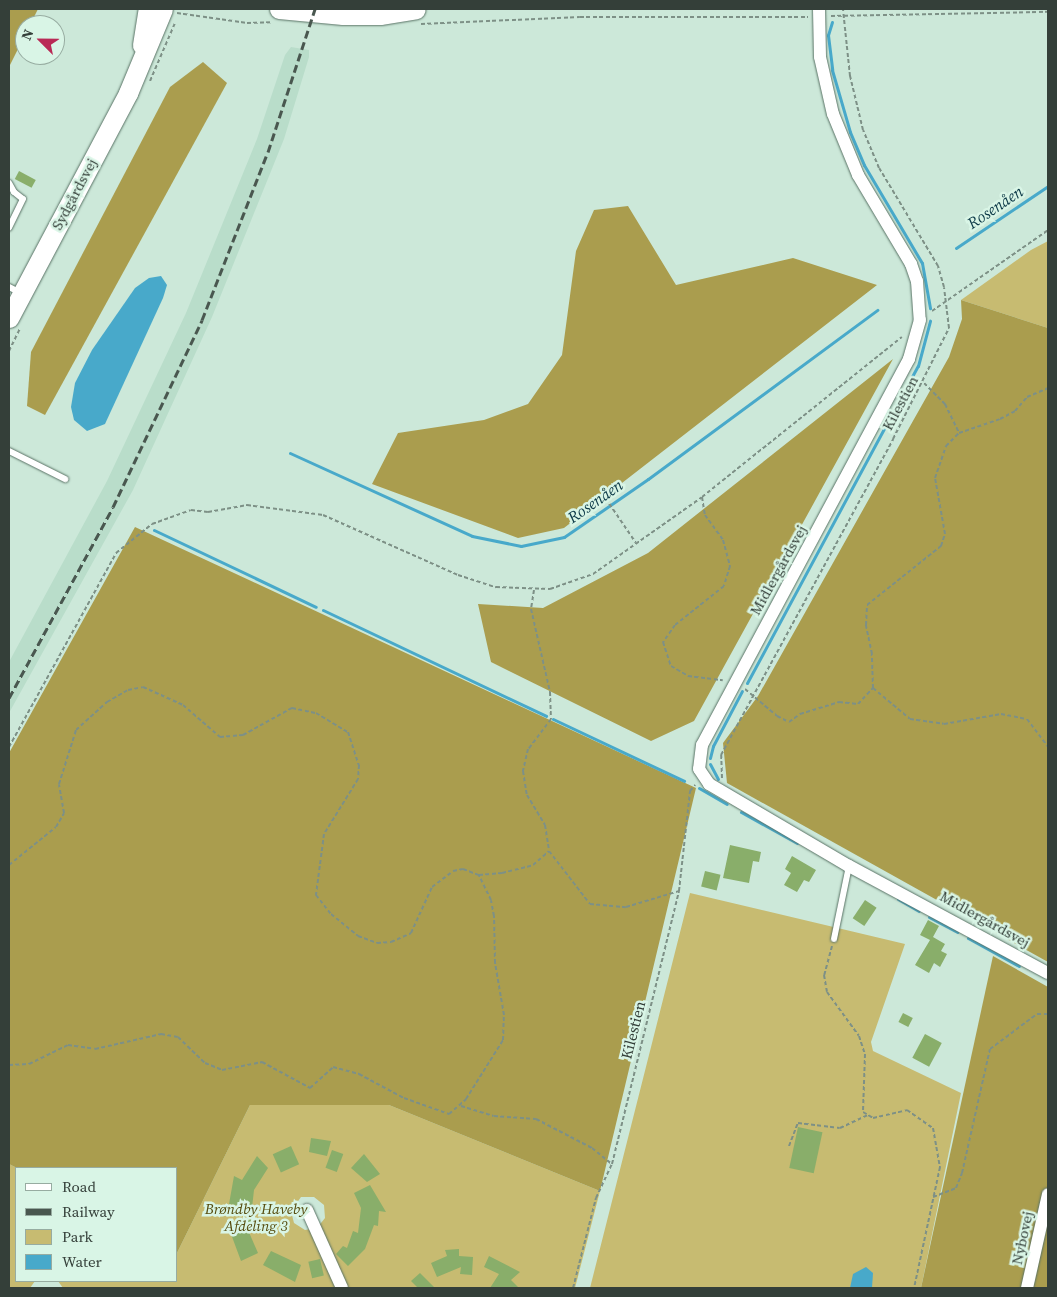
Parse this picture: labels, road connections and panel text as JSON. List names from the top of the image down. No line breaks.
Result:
{"streets":{"street":["Sydgårdsvej","Midlergårdsvej","Nybovej"],"path":["Kilestien"]},"crossings":[["Kilestien","Midlergårdsvej"]],"water":["Rosenåen"],"parks":["Brøndby Haveby Afdeling 3"],"legend":["Road","Railway","Park","Water"],"north":"top left"}
